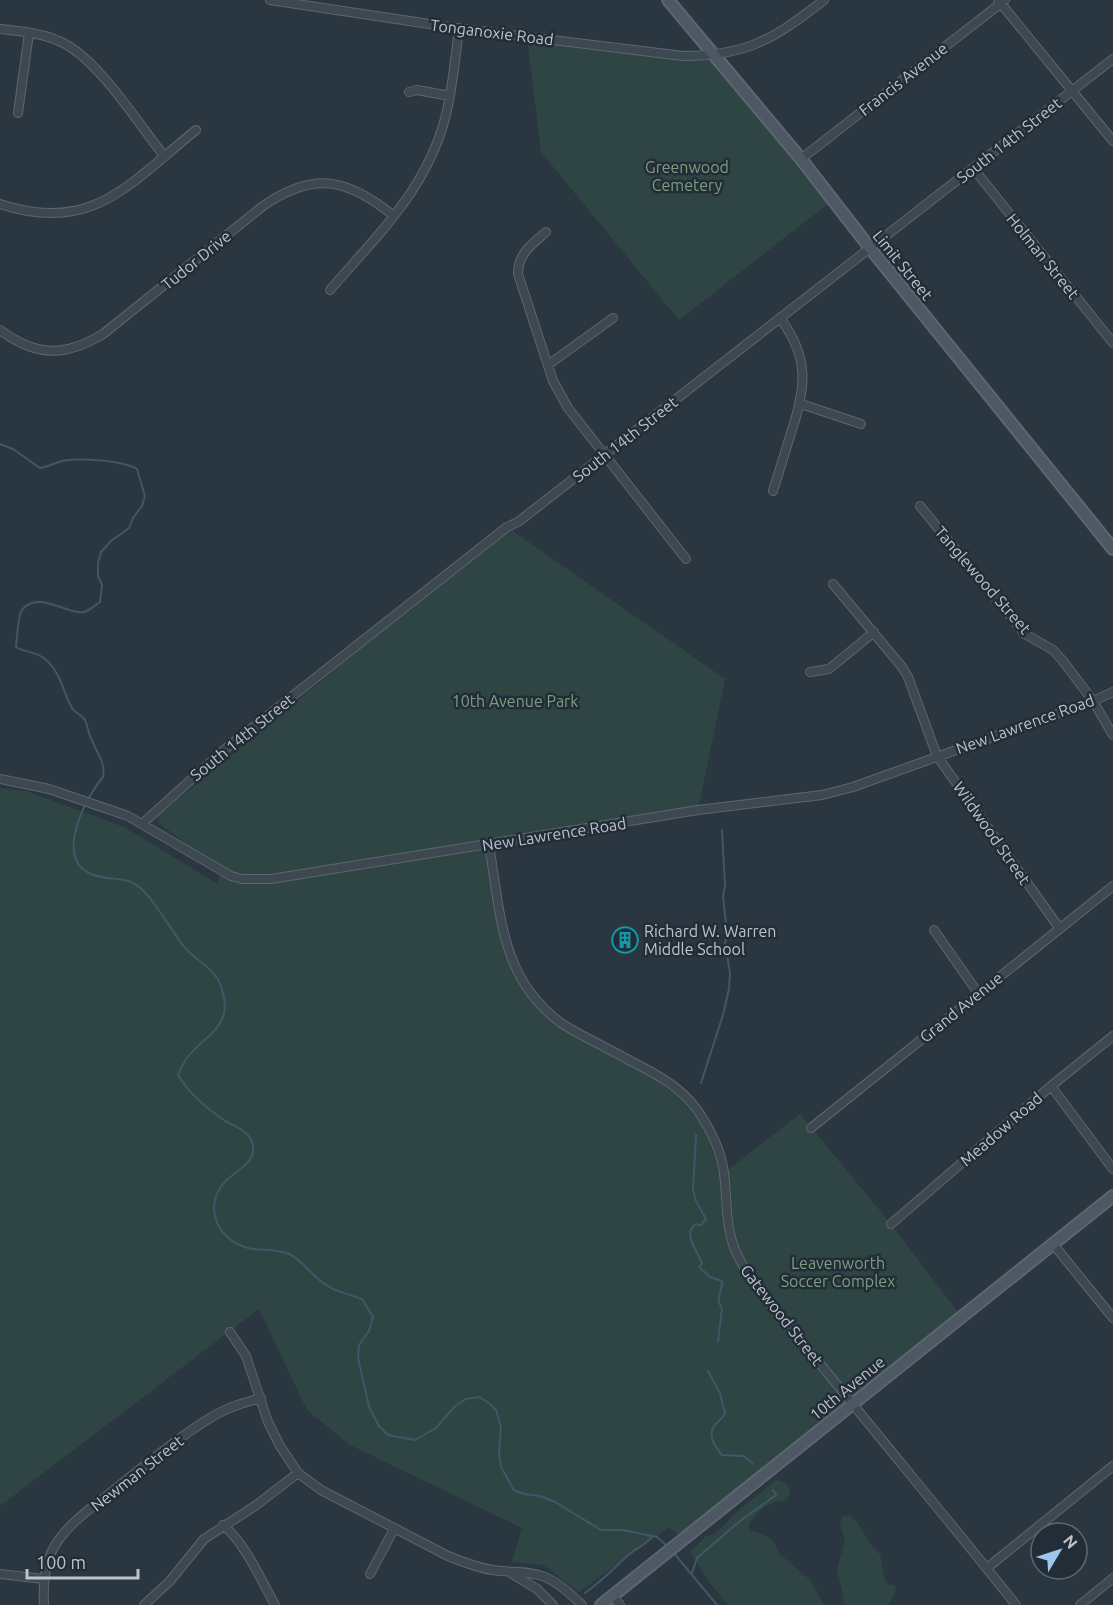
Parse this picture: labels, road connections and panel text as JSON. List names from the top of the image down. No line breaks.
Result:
{"streets":{"street":["Tonganoxie Road","Francis Avenue","South 14th Street","Holman Street","Tudor Drive","Limit Street","Tanglewood Street","New Lawrence Road","Wildwood Street","Grand Avenue","Meadow Road","Gatewood Street","10th Avenue","Newman Street"]},"crossings":[["Tonganoxie Road","Limit Street"],["Francis Avenue","Limit Street"],["South 14th Street","Holman Street"],["South 14th Street","Limit Street"],["South 14th Street","New Lawrence Road"],["Tanglewood Street","New Lawrence Road"],["New Lawrence Road","Wildwood Street"],["New Lawrence Road","Gatewood Street"],["Wildwood Street","Grand Avenue"],["Gatewood Street","10th Avenue"]],"parks":["Greenwood Cemetery","10th Avenue Park","Leavenworth Soccer Complex"],"places":{"building":["Richard W. Warren Middle School"]},"scale_bar":"100 m","north":"top right"}
